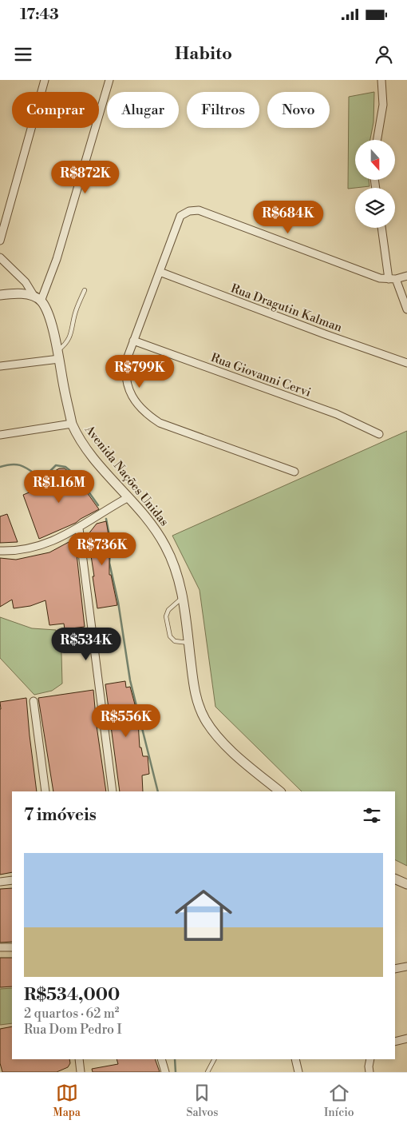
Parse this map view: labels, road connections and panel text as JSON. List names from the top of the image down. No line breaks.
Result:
{"streets":{"street":["Rua Dragutin Kalman","Rua Giovanni Cervi","Avenida Nações Unidas"]},"north":"bottom","page":{"status":"17:43","header":"Habito","chip":["Comprar","Alugar","Filtros","Novo"],"price":["R$872K","R$684K","R$799K","R$1.16M","R$736K","R$534K","R$556K"],"heading":"7 imóveis","list":[{"name":"R$534,000","note":"2 quartos · 62 m² · Rua Dom Pedro I"}],"tabs":["Mapa","Salvos","Início"]}}
